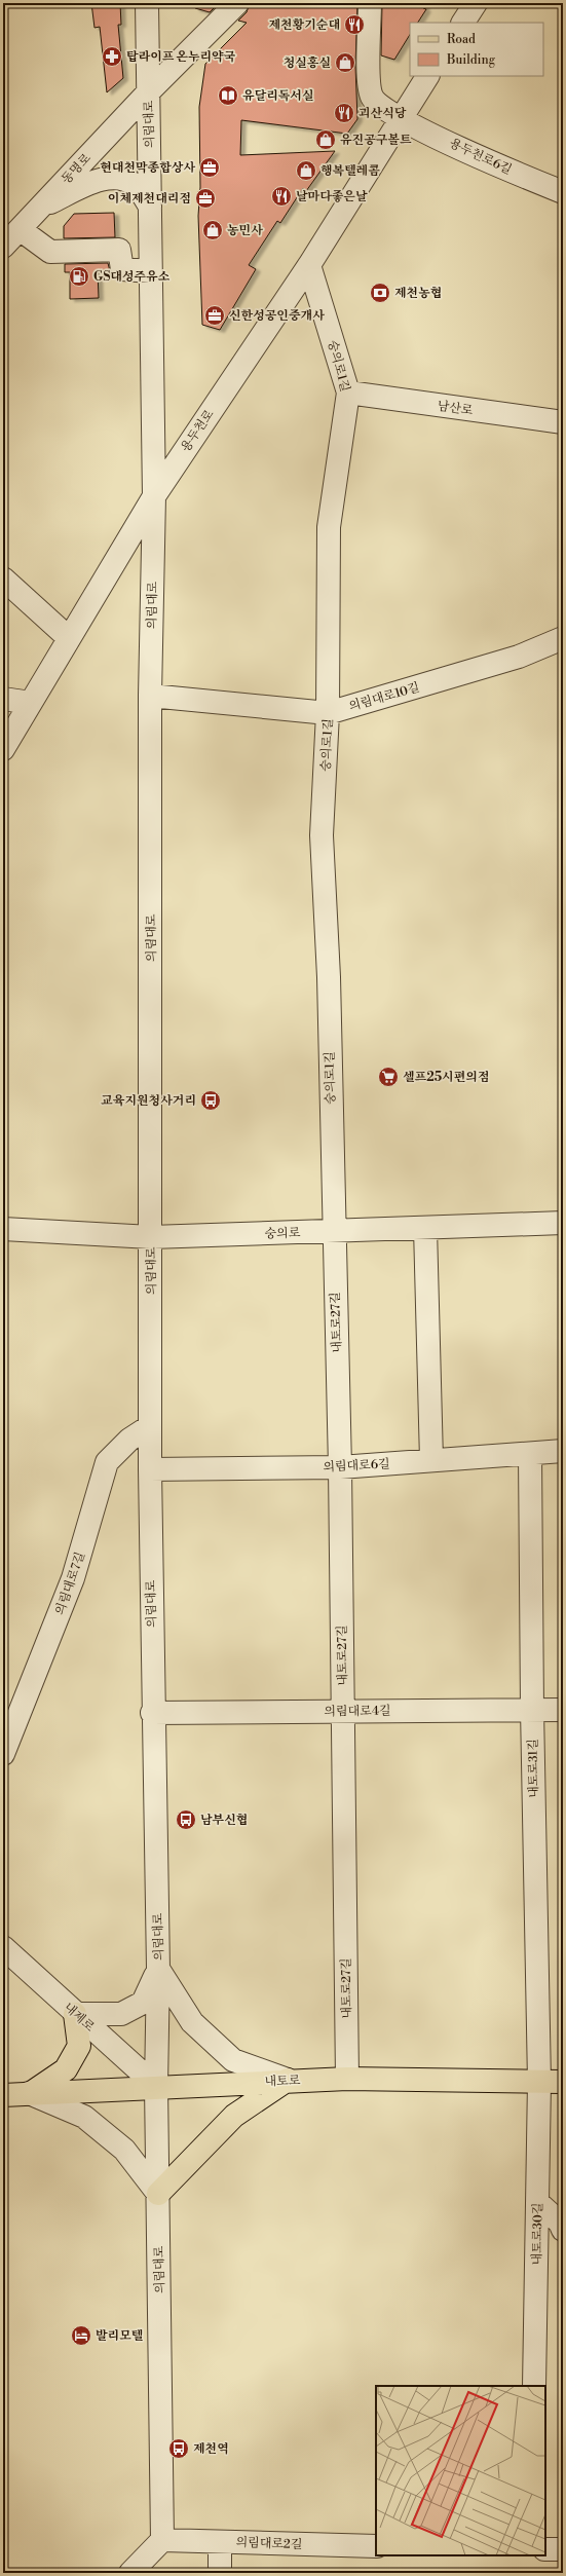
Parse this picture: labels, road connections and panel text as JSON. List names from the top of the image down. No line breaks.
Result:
{"streets":{"main road":["내토로"],"street":["의림대로","용두천로6길","동명로","숭의로1길","남산로","용두천로","의림대로10길","숭의로","내토로27길","의림대로6길","의림대로7길","의림대로4길","내토로31길","내제로","내토로30길","의림대로2길"]},"crossings":[["의림대로","동명로"],["의림대로","용두천로"],["의림대로","의림대로10길"],["의림대로","숭의로"],["의림대로","의림대로6길"],["의림대로","의림대로7길"],["의림대로","의림대로4길"],["의림대로","내제로"],["의림대로","내토로"],["의림대로","의림대로2길"],["용두천로6길","용두천로"],["숭의로1길","남산로"],["숭의로1길","용두천로"],["숭의로1길","의림대로10길"],["숭의로1길","숭의로"],["숭의로1길","내토로27길"],["숭의로","내토로27길"],["내토로27길","의림대로6길"],["내토로27길","의림대로4길"],["내토로27길","내토로"],["의림대로6길","내토로31길"],["의림대로4길","내토로31길"],["내토로31길","내토로"],["내토로31길","내토로30길"],["내제로","내토로"],["내토로","내토로30길"]],"places":{"restaurant":["제천황기순대","괴산식당","날마다좋은날"],"pharmacy":["탑라이프 온누리약국"],"shop":["청실홍실","유진공구볼트","행복텔레콤","농민사"],"library":["유달리독서실"],"office":["현대천막종합상사","이체제천대리점","신한성공인중개사"],"fuel station":["GS대성주유소"],"bank":["제천농협"],"supermarket":["셀프25시편의점"],"bus stop":["교육지원청사거리","남부신협","제천역"],"hotel":["발리모텔"]},"legend":["Road","Building"]}
